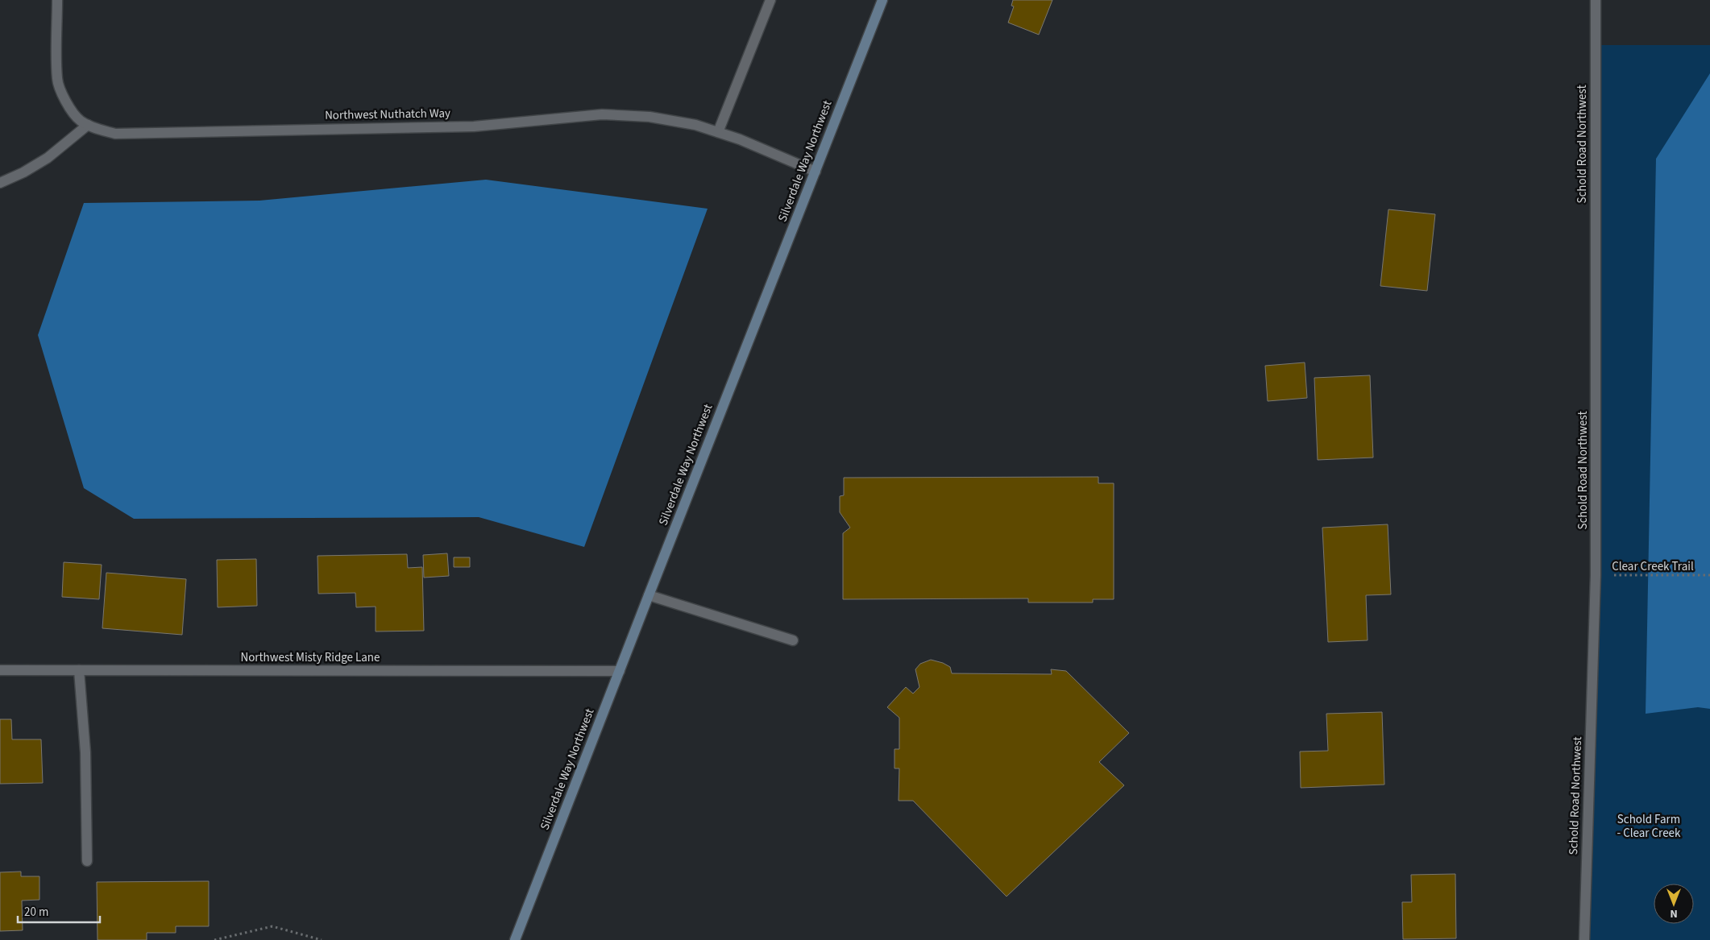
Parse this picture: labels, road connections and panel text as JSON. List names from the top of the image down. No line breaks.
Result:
{"streets":{"main road":["Silverdale Way Northwest"],"street":["Northwest Nuthatch Way","Schold Road Northwest","Northwest Misty Ridge Lane"],"path":["Clear Creek Trail"]},"crossings":[["Northwest Nuthatch Way","Silverdale Way Northwest"],["Schold Road Northwest","Clear Creek Trail"],["Silverdale Way Northwest","Northwest Misty Ridge Lane"]],"parks":["Schold Farm - Clear Creek"],"scale_bar":"20 m","north":"bottom"}
